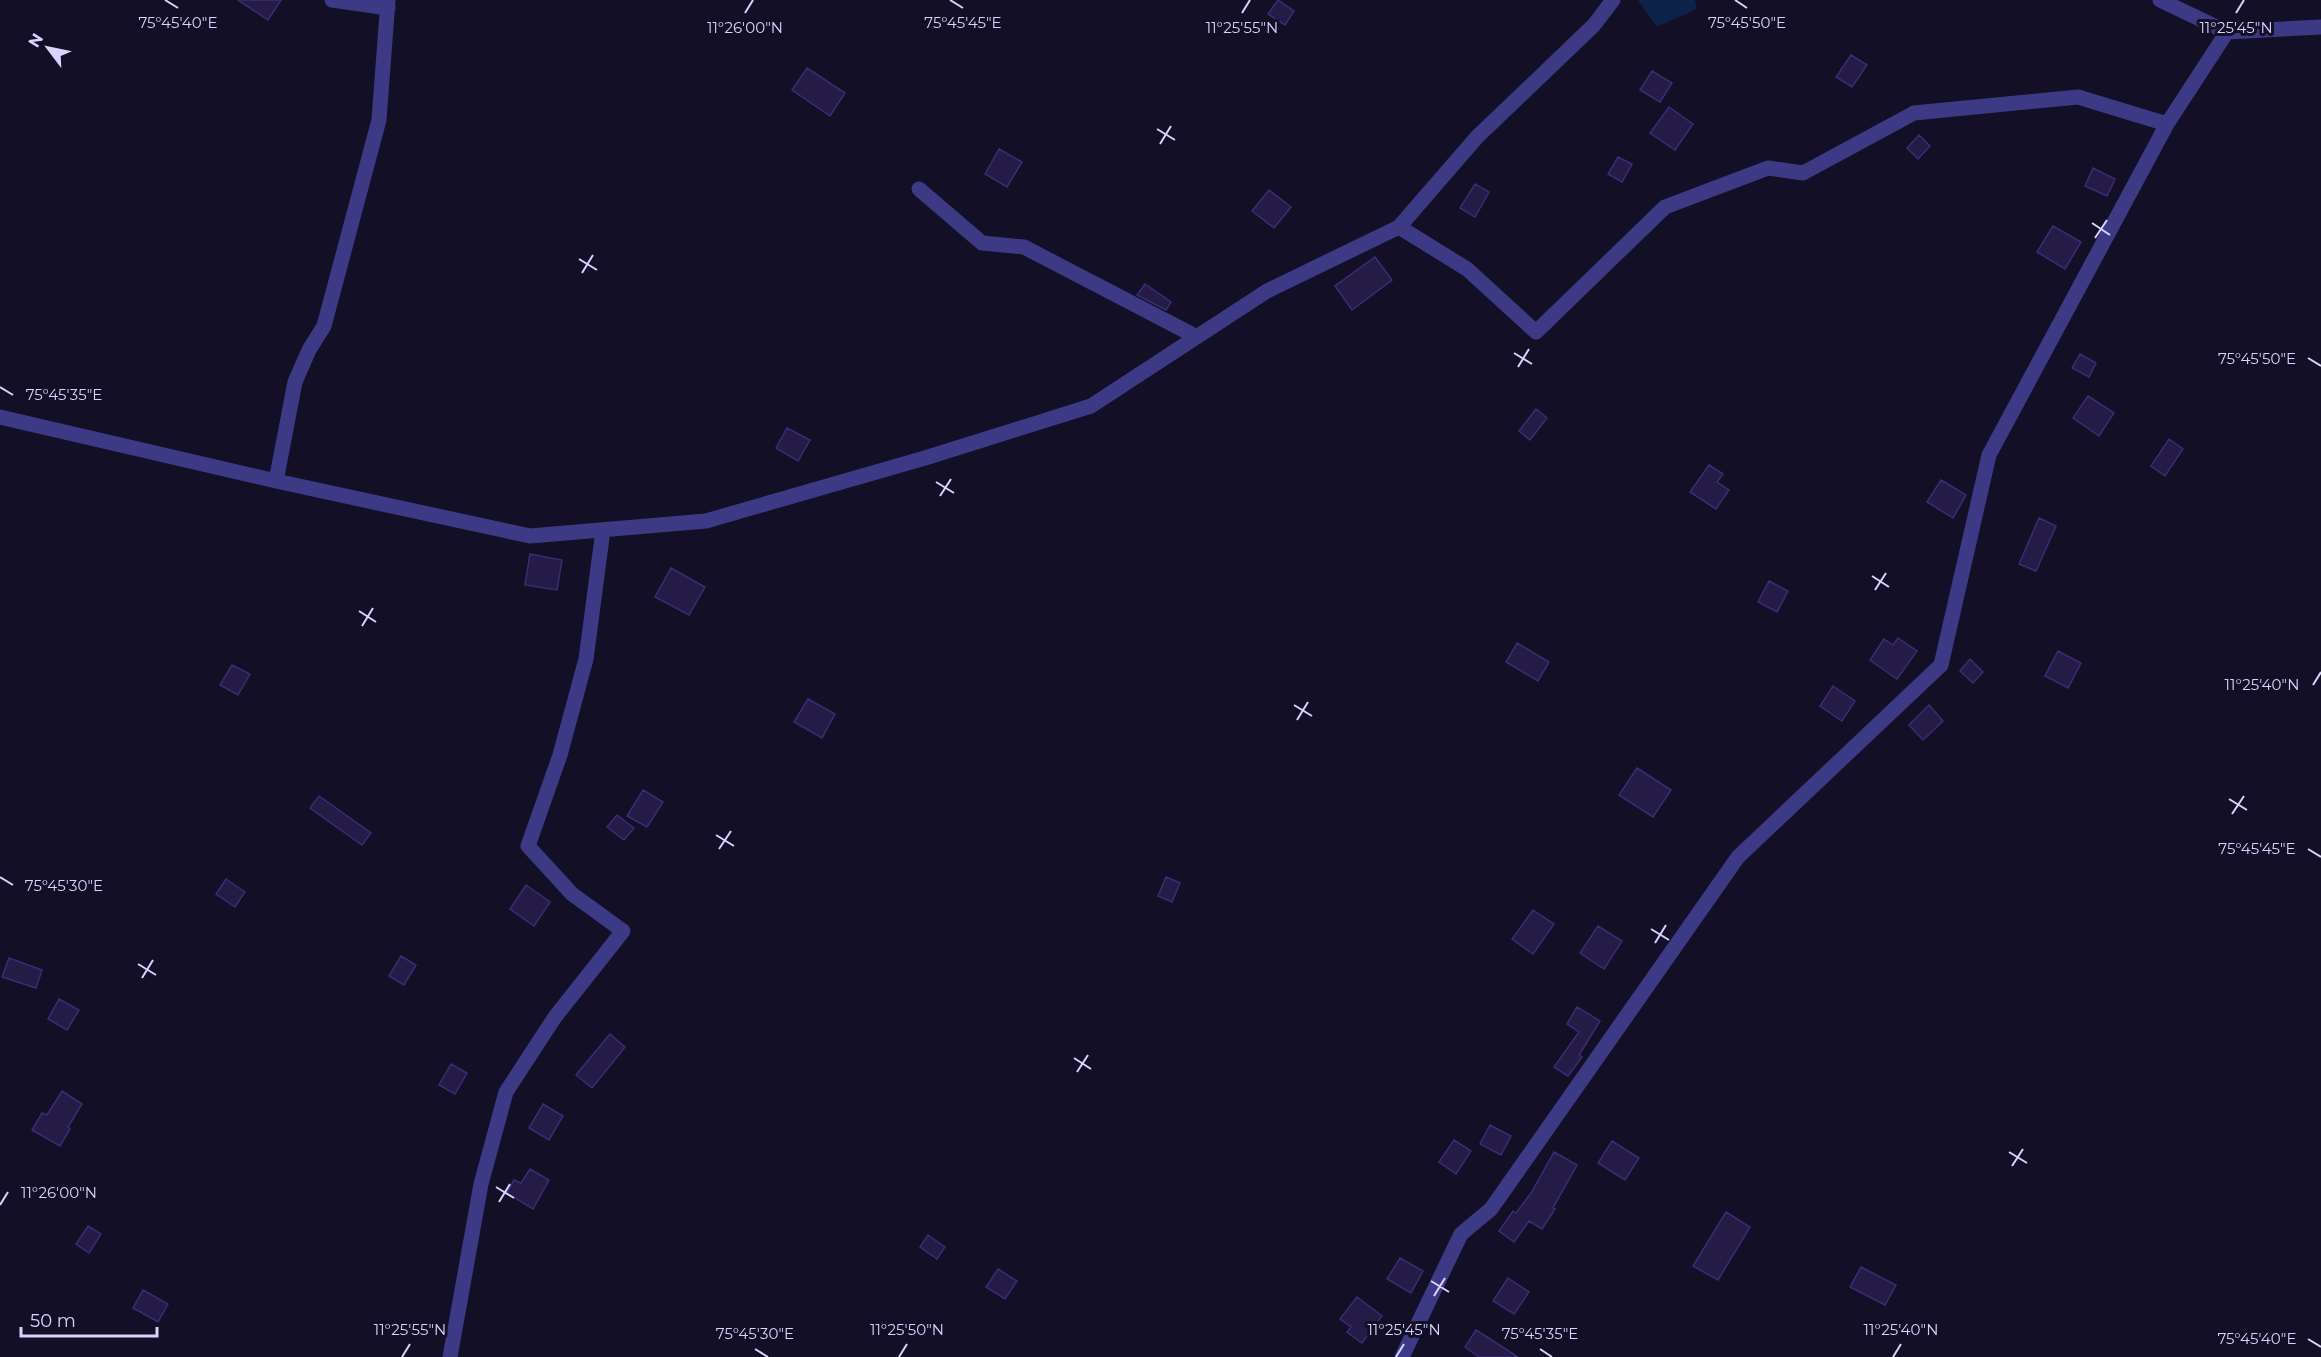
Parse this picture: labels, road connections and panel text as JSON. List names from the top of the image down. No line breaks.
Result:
{"scale_bar":"50 m","north":"top left","coordinates":["75°45'45\"E","75°45'40\"E","75°45'50\"E","11°26'00\"N","11°25'55\"N","11°25'45\"N","75°45'35\"E","11°25'40\"N","75°45'30\"E","11°25'50\"N"]}
